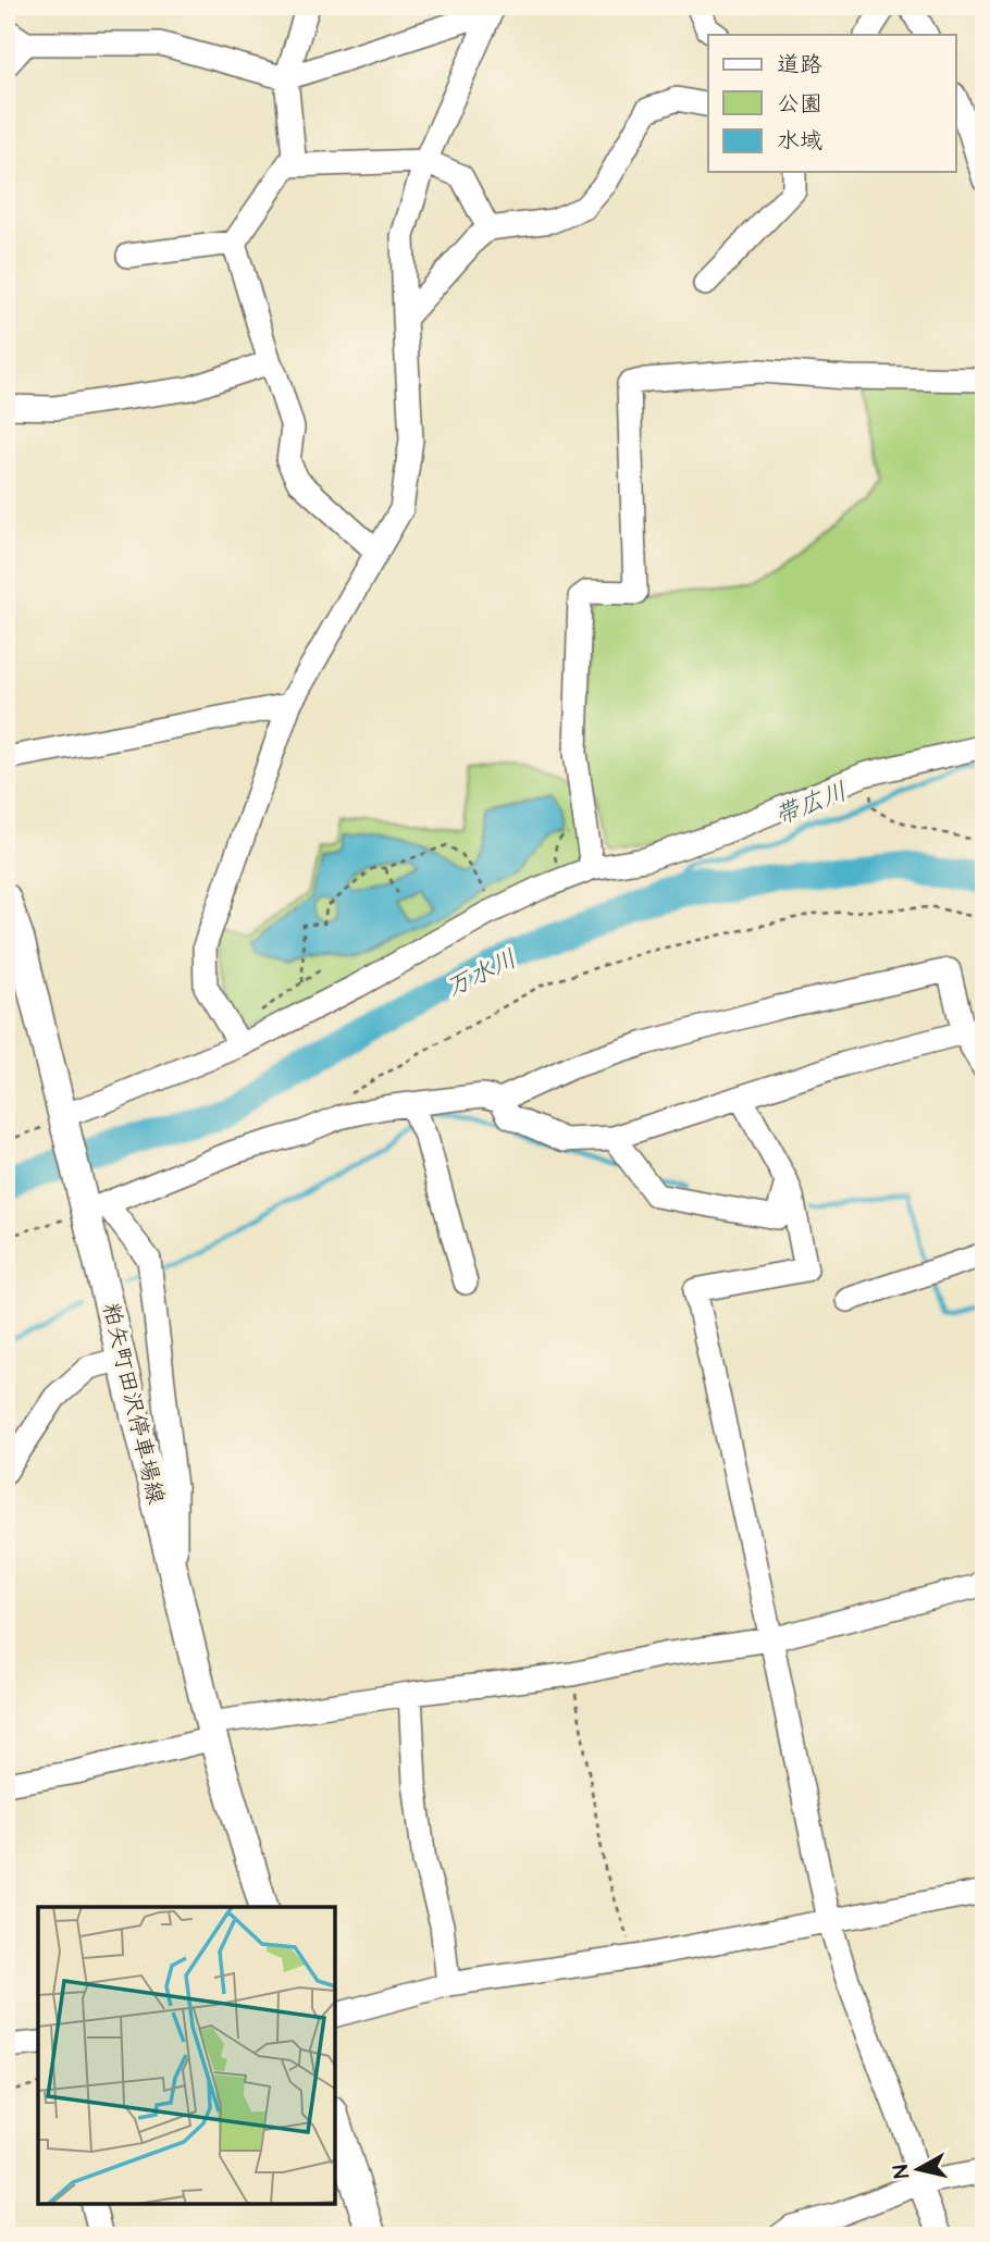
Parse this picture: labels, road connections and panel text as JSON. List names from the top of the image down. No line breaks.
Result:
{"streets":{"main road":["粕矢町田沢停車場線"]},"water":["帯広川","万水川"],"legend":["道路","公園","水域"],"north":"left"}
